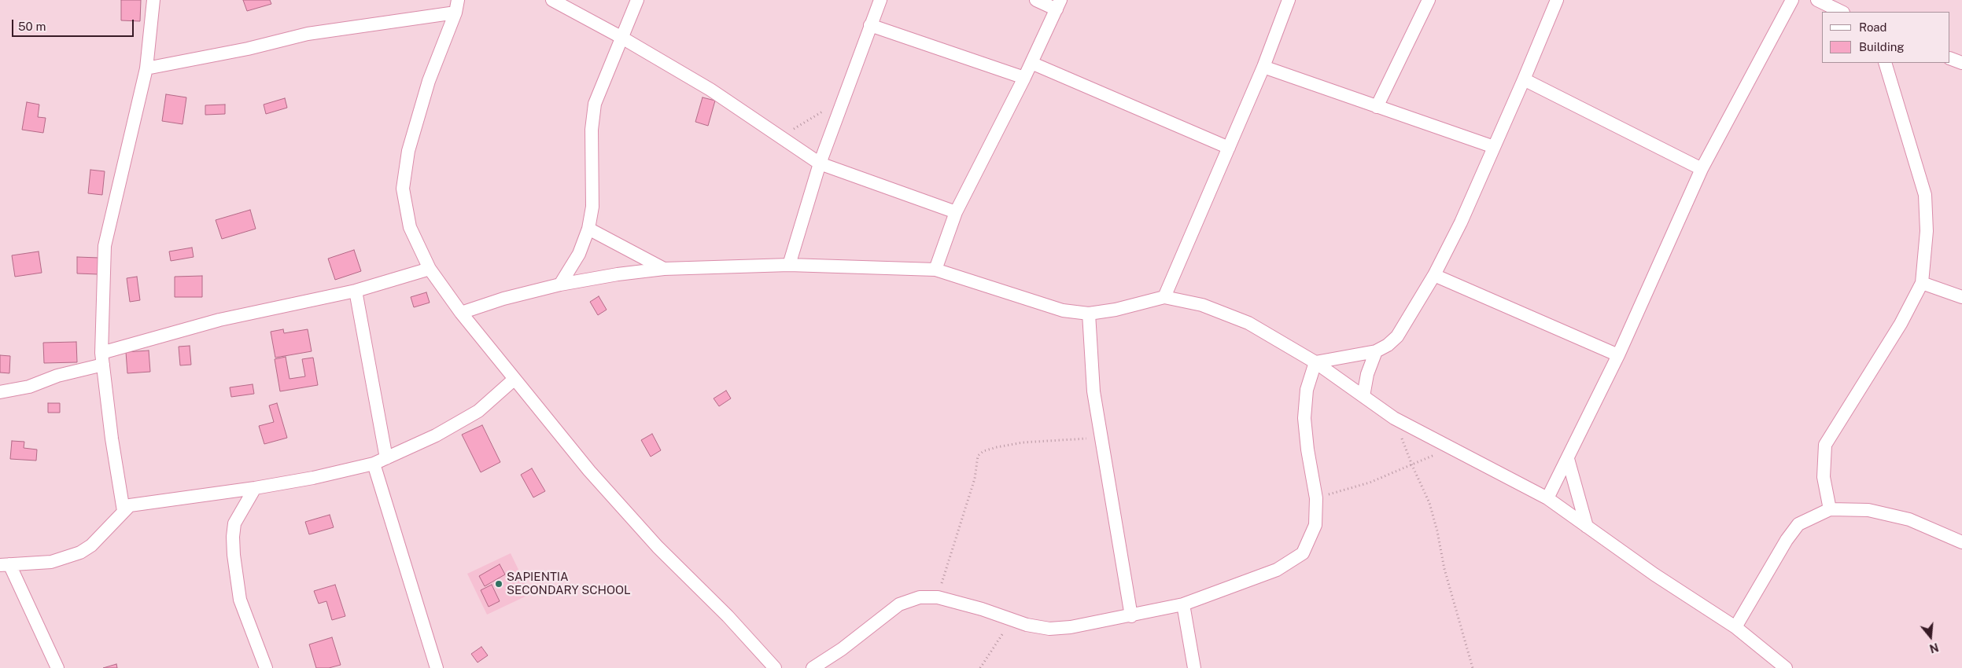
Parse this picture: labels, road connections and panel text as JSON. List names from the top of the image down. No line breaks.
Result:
{"places":["SAPIENTIA SECONDARY SCHOOL"],"legend":["Road","Building"],"scale_bar":"50 m","north":"bottom"}
